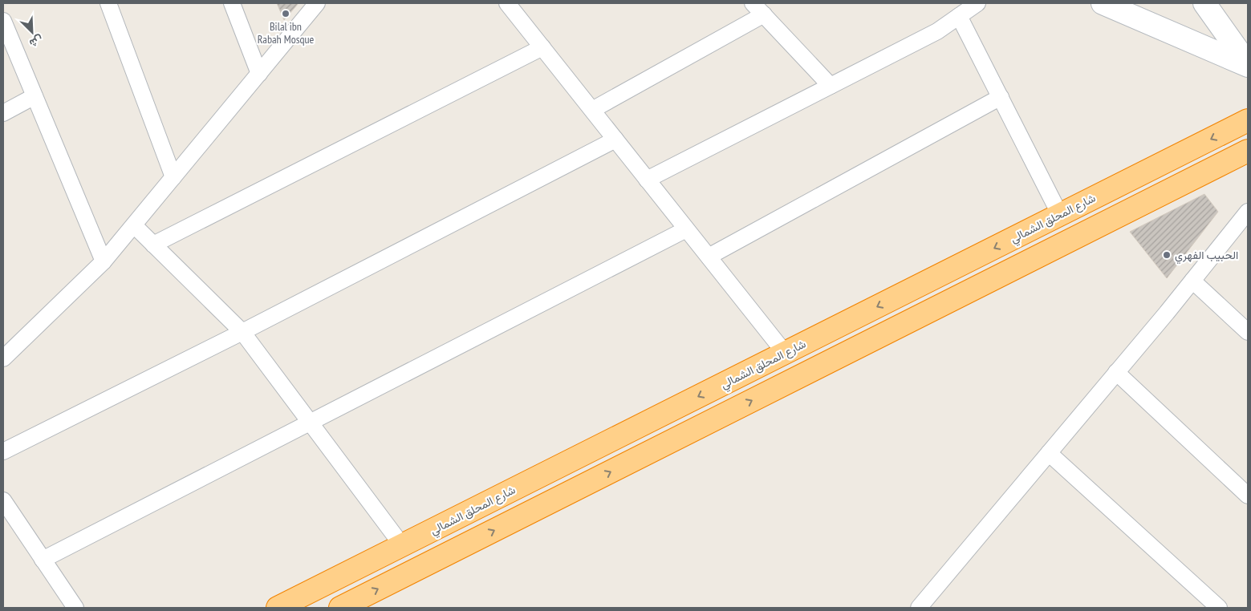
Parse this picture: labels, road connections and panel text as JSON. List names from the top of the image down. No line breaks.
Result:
{"streets":{"highway":["شارع المحلق الشمالي"]},"places":["Bilal ibn Rabah Mosque","الحبيب الفهري"],"north":"bottom right"}
